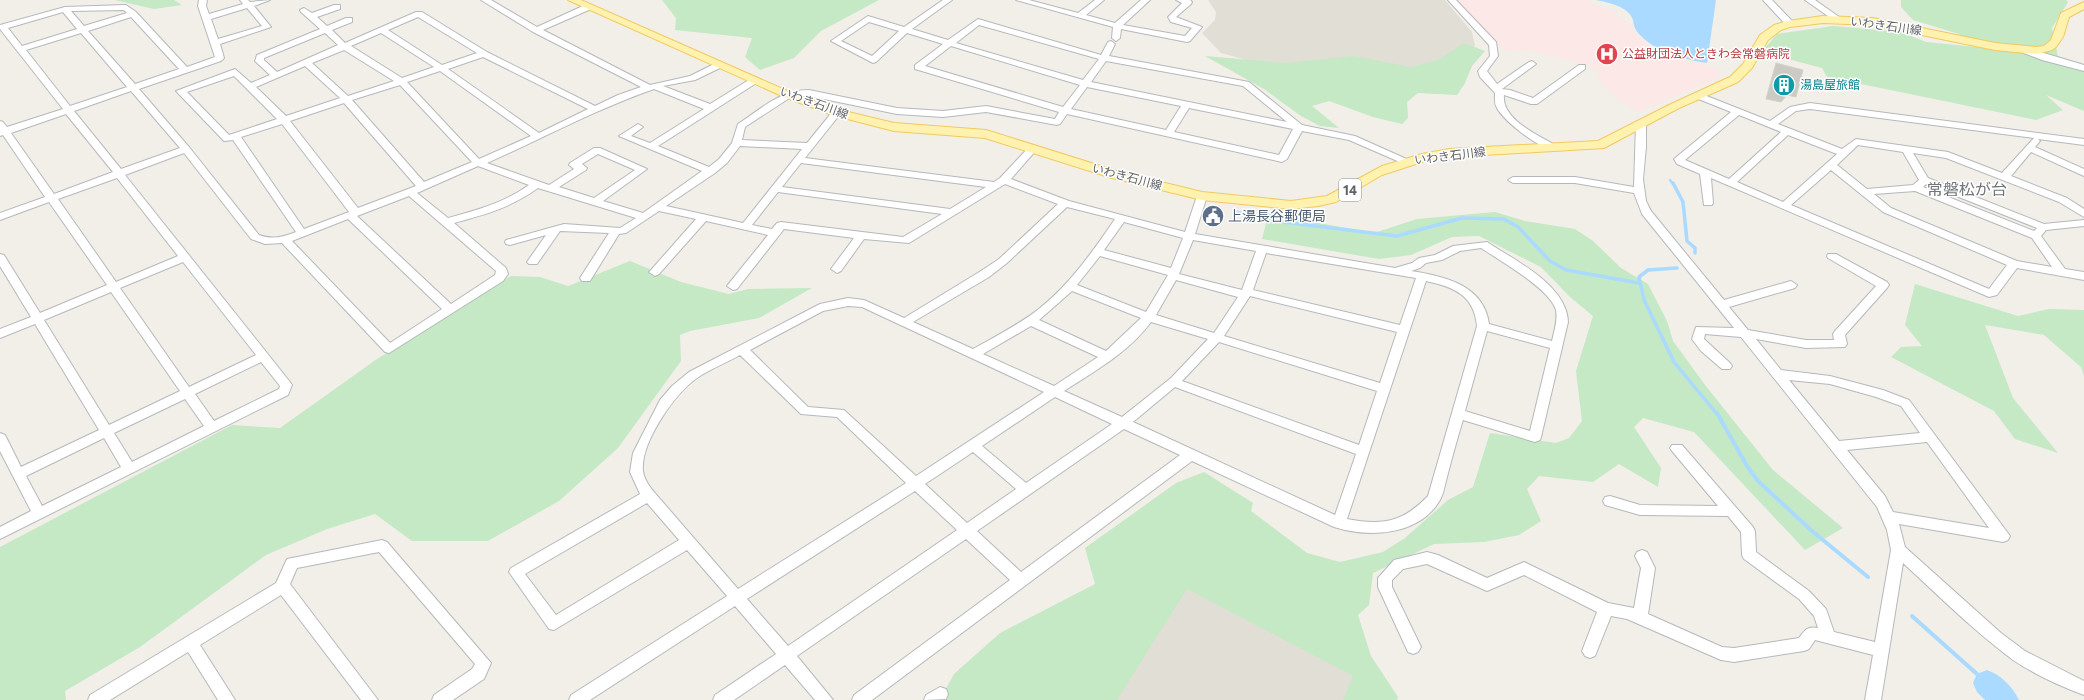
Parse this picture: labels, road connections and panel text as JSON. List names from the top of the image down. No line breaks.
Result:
{"streets":{"main road":["いわき石川線","14"]},"districts":["常磐松が台"],"places":{"hospital":["公益財団法人ときわ会常磐病院"],"building":["湯島屋旅館"],"public building":["上湯長谷郵便局"]}}
